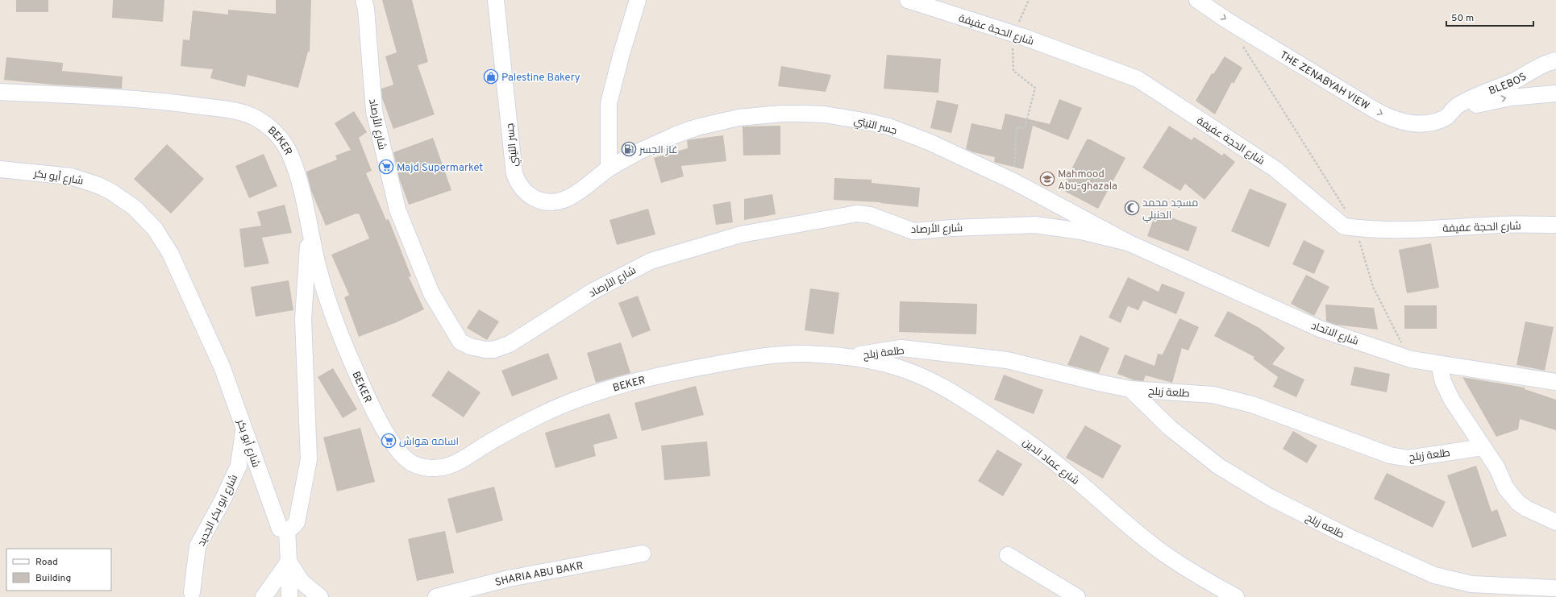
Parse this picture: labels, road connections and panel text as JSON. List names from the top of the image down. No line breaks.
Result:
{"streets":{"street":["شارع الحجة عفيفة","THE ZENABYAH VIEW","BLEBOS","شارع الأرصاد","جسر التيتي","BEKER","شارع أبو بكر","شارع الاتحاد","طلعة زبلح","شارع عماد الدين","شارع ابو بكر الجديد","طلعه زبلح","SHARIA ABU BAKR"]},"crossings":[["THE ZENABYAH VIEW","BLEBOS"],["شارع الأرصاد","جسر التيتي"],["شارع الأرصاد","شارع الاتحاد"],["جسر التيتي","شارع الاتحاد"],["BEKER","طلعة زبلح"],["BEKER","شارع عماد الدين"],["شارع أبو بكر","شارع ابو بكر الجديد"],["طلعة زبلح","شارع عماد الدين"],["طلعة زبلح","طلعه زبلح"]],"one_way":["THE ZENABYAH VIEW"],"places":{"shop":["Palestine Bakery"],"fuel station":["غاز الجسر"],"supermarket":["Majd Supermarket","اسامه هواش"],"school or university":["Mahmood Abu-ghazala"],"mosque":["مسجد محمد الحنبلي"]},"legend":["Road","Building"],"scale_bar":"50 m"}
